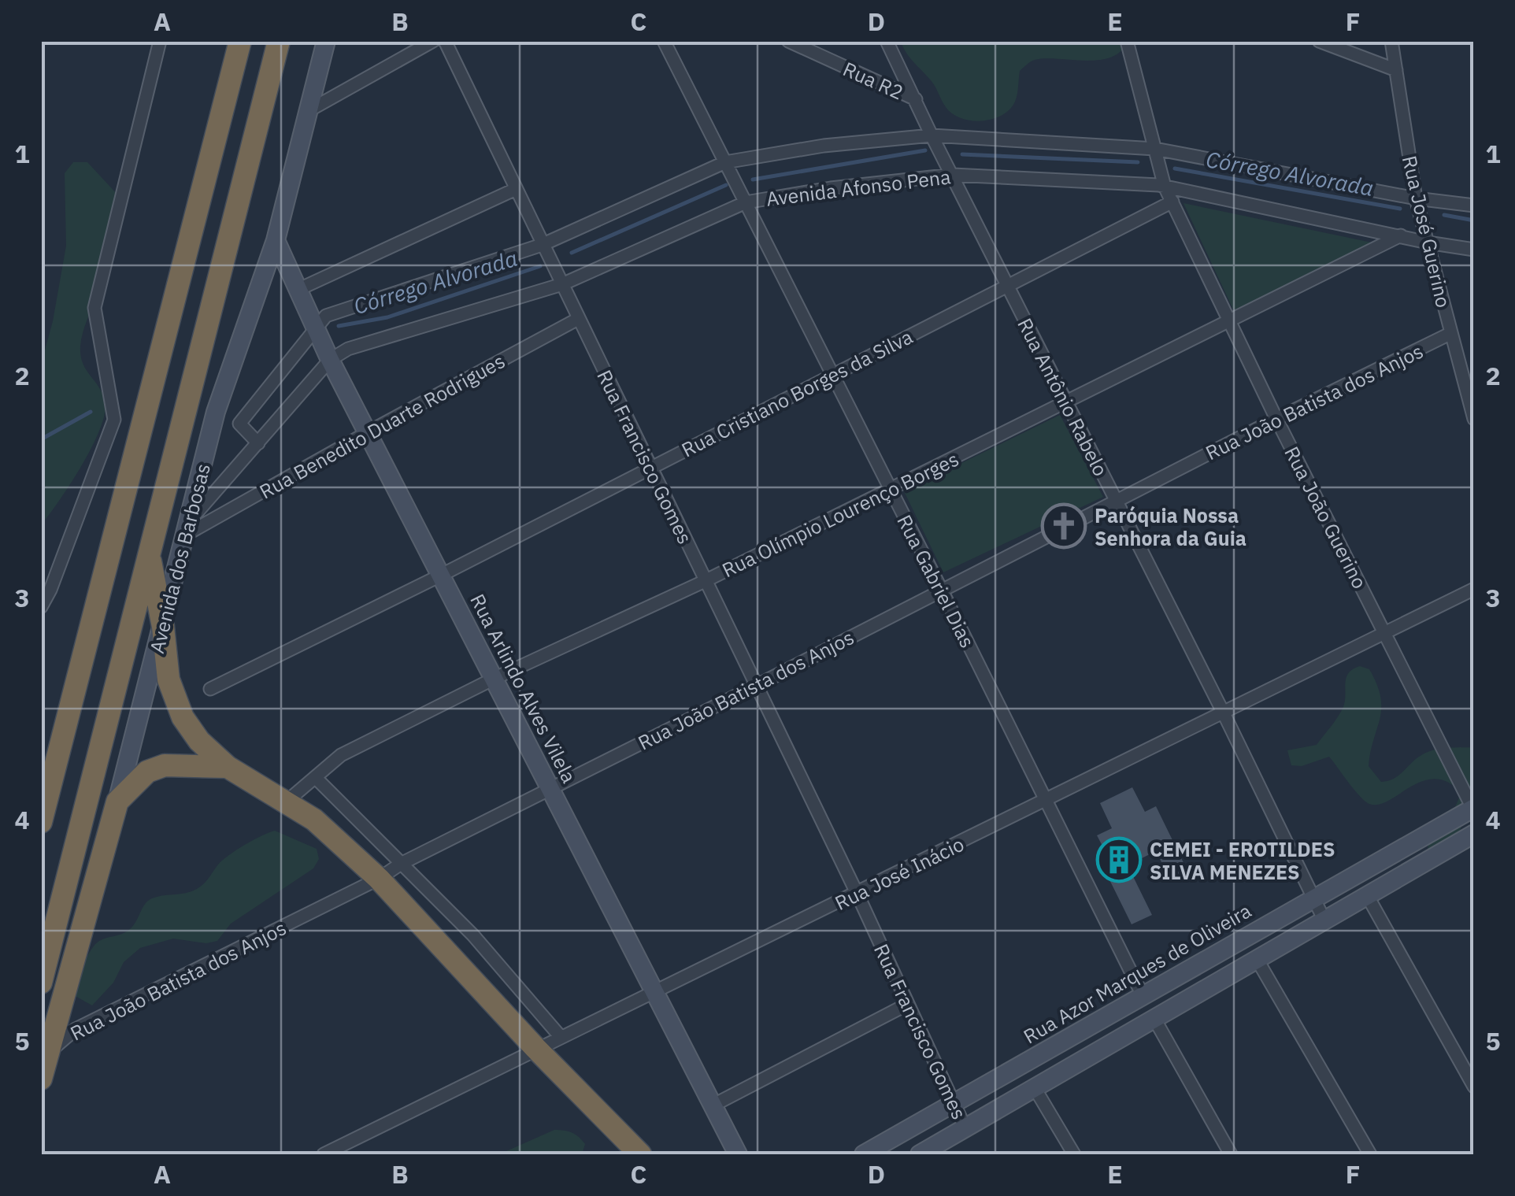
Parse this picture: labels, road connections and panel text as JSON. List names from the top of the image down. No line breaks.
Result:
{"streets":{"highway":["Avenida dos Barbosas"],"street":["Rua R2","Avenida Afonso Pena","Rua José Guerino","Rua Cristiano Borges da Silva","Rua Antônio Rabelo","Rua João Batista dos Anjos","Rua Benedito Duarte Rodrigues","Rua Francisco Gomes","Rua Olímpio Lourenço Borges","Rua João Guerino","Rua Gabriel Dias","Rua Arlindo Alves Vilela","Rua José Inácio","Rua Azor Marques de Oliveira"]},"crossings":[["Rua R2","Rua Antônio Rabelo"],["Avenida Afonso Pena","Rua José Guerino"],["Avenida Afonso Pena","Rua Antônio Rabelo"],["Avenida Afonso Pena","Rua Benedito Duarte Rodrigues"],["Avenida Afonso Pena","Rua Francisco Gomes"],["Avenida Afonso Pena","Rua Olímpio Lourenço Borges"],["Avenida Afonso Pena","Rua João Guerino"],["Avenida Afonso Pena","Avenida dos Barbosas"],["Avenida Afonso Pena","Rua Gabriel Dias"],["Avenida Afonso Pena","Rua Arlindo Alves Vilela"],["Rua José Guerino","Rua João Batista dos Anjos"],["Rua Cristiano Borges da Silva","Rua Antônio Rabelo"],["Rua Cristiano Borges da Silva","Rua Francisco Gomes"],["Rua Cristiano Borges da Silva","Rua João Guerino"],["Rua Cristiano Borges da Silva","Rua Gabriel Dias"],["Rua Cristiano Borges da Silva","Rua Arlindo Alves Vilela"],["Rua Antônio Rabelo","Rua João Batista dos Anjos"],["Rua Antônio Rabelo","Rua Olímpio Lourenço Borges"],["Rua Antônio Rabelo","Rua José Inácio"],["Rua Antônio Rabelo","Rua Azor Marques de Oliveira"],["Rua João Batista dos Anjos","Rua Francisco Gomes"],["Rua João Batista dos Anjos","Rua João Guerino"],["Rua João Batista dos Anjos","Avenida dos Barbosas"],["Rua João Batista dos Anjos","Rua Gabriel Dias"],["Rua João Batista dos Anjos","Rua Arlindo Alves Vilela"],["Rua Benedito Duarte Rodrigues","Rua Francisco Gomes"],["Rua Benedito Duarte Rodrigues","Avenida dos Barbosas"],["Rua Benedito Duarte Rodrigues","Rua Arlindo Alves Vilela"],["Rua Francisco Gomes","Rua Olímpio Lourenço Borges"],["Rua Francisco Gomes","Rua José Inácio"],["Rua Francisco Gomes","Rua Azor Marques de Oliveira"],["Rua Olímpio Lourenço Borges","Rua João Guerino"],["Rua Olímpio Lourenço Borges","Rua Gabriel Dias"],["Rua Olímpio Lourenço Borges","Rua Arlindo Alves Vilela"],["Rua João Guerino","Rua José Inácio"],["Rua João Guerino","Rua Azor Marques de Oliveira"],["Avenida dos Barbosas","Rua Arlindo Alves Vilela"],["Rua Gabriel Dias","Rua José Inácio"],["Rua Gabriel Dias","Rua Azor Marques de Oliveira"],["Rua Arlindo Alves Vilela","Rua José Inácio"]],"water":["Córrego Alvorada"],"places":{"church":["Paróquia Nossa Senhora da Guia"],"building":["CEMEI - EROTILDES SILVA MENEZES"]},"grid":{"columns":["A","B","C","D","E","F"],"rows":["1","2","3","4","5"]}}
